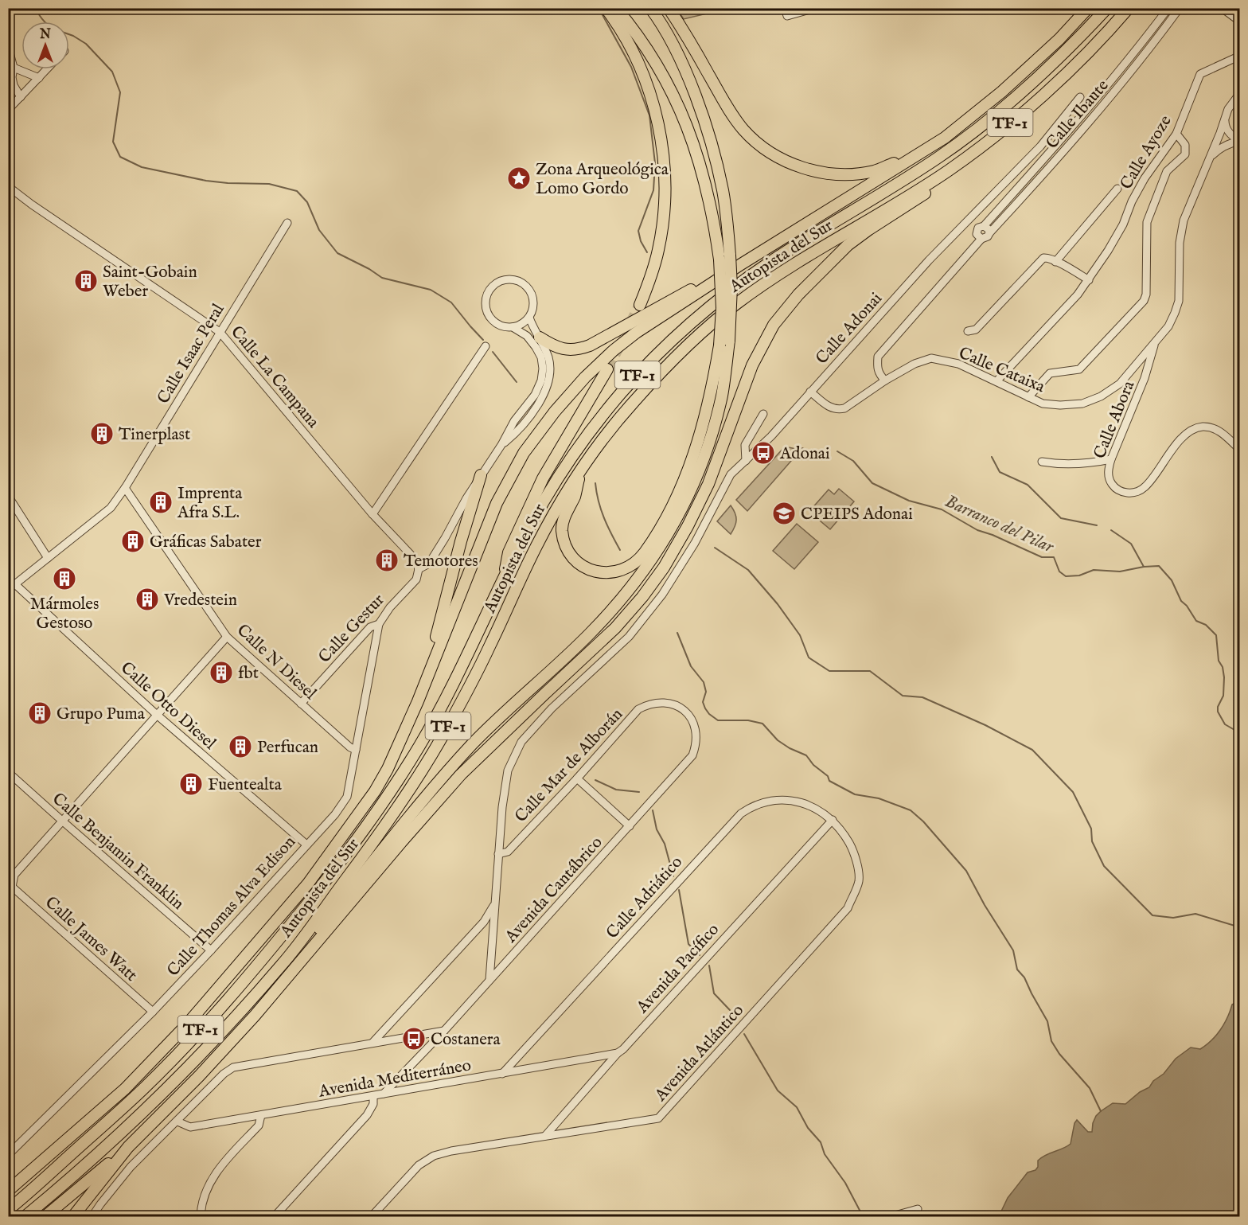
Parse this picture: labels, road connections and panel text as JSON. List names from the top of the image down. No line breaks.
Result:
{"streets":{"highway":["TF-1","Autopista del Sur"],"street":["Calle Ibaute","Calle Ayoze","Calle Adonai","Calle Isaac Peral","Calle Cataixa","Calle La Campana","Calle Abora","Calle Gestur","Calle N Diesel","Calle Otto Diesel","Calle Mar de Alborán","Calle Benjamin Franklin","Avenida Cantábrico","Calle Adriático","Calle Thomas Alva Edison","Calle James Watt","Avenida Pacífico","Avenida Atlántico","Avenida Mediterráneo"]},"crossings":[["Calle Ayoze","Calle Cataixa"],["Calle Adonai","Calle Cataixa"],["Calle Adonai","Calle Mar de Alborán"],["Calle Adonai","Avenida Cantábrico"],["Calle Isaac Peral","Calle La Campana"],["Calle Isaac Peral","Calle N Diesel"],["Calle Isaac Peral","Calle Otto Diesel"],["Calle Cataixa","Calle Abora"],["Calle La Campana","Calle Gestur"],["Calle Gestur","Calle N Diesel"],["Calle Gestur","Calle Thomas Alva Edison"],["Calle N Diesel","Calle Thomas Alva Edison"],["Calle Otto Diesel","Calle Thomas Alva Edison"],["Calle Mar de Alborán","Avenida Cantábrico"],["Calle Benjamin Franklin","Calle Thomas Alva Edison"],["Calle Benjamin Franklin","Calle James Watt"],["Avenida Cantábrico","Avenida Mediterráneo"],["Calle Adriático","Avenida Pacífico"],["Calle Adriático","Avenida Atlántico"],["Calle Adriático","Avenida Mediterráneo"],["Calle Thomas Alva Edison","Calle James Watt"],["Avenida Pacífico","Avenida Atlántico"],["Avenida Pacífico","Avenida Mediterráneo"]],"water":["Barranco del Pilar"],"places":{"place":["Zona Arqueológica Lomo Gordo"],"building":["Saint-Gobain Weber","Tinerplast","Imprenta Afra S.L.","Gráficas Sabater","Temotores","Mármoles Gestoso","Vredestein","fbt","Grupo Puma","Perfucan","Fuentealta"],"bus stop":["Adonai","Costanera"],"school or university":["CPEIPS Adonai"]},"north":"top"}
